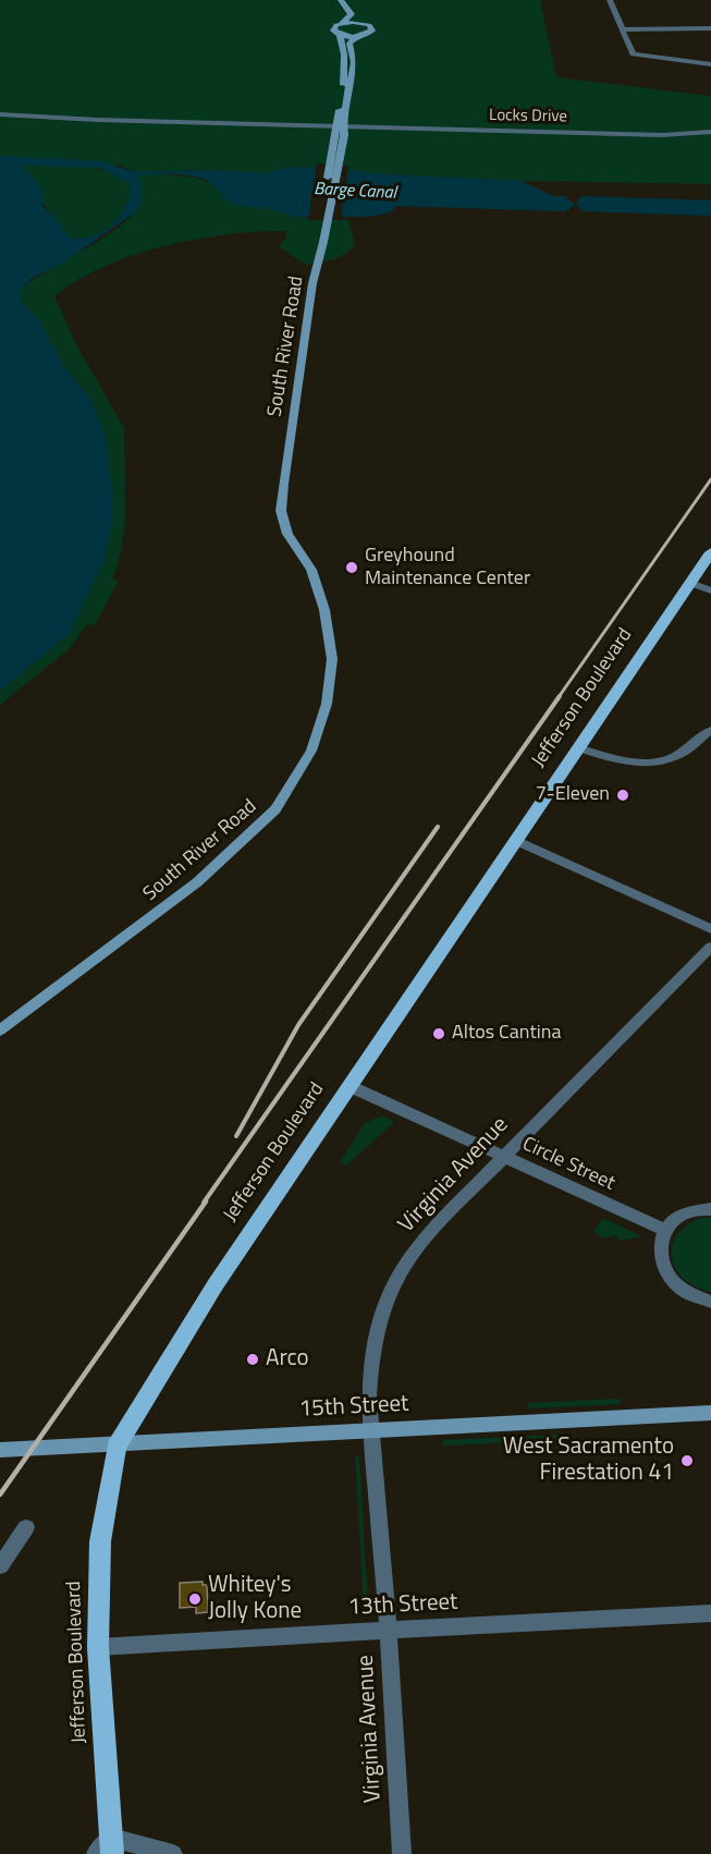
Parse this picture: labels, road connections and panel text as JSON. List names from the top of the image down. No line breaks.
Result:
{"streets":{"main road":["Jefferson Boulevard"],"street":["Locks Drive","South River Road","Circle Street","Virginia Avenue","15th Street","13th Street"]},"crossings":[["Locks Drive","South River Road"],["Jefferson Boulevard","Circle Street"],["Jefferson Boulevard","15th Street"],["Jefferson Boulevard","13th Street"],["Circle Street","Virginia Avenue"],["Virginia Avenue","15th Street"],["Virginia Avenue","13th Street"]],"water":["Barge Canal"],"places":["Greyhound Maintenance Center","7-Eleven","Altos Cantina","Arco","West Sacramento Firestation 41","Whitey's Jolly Kone"]}
